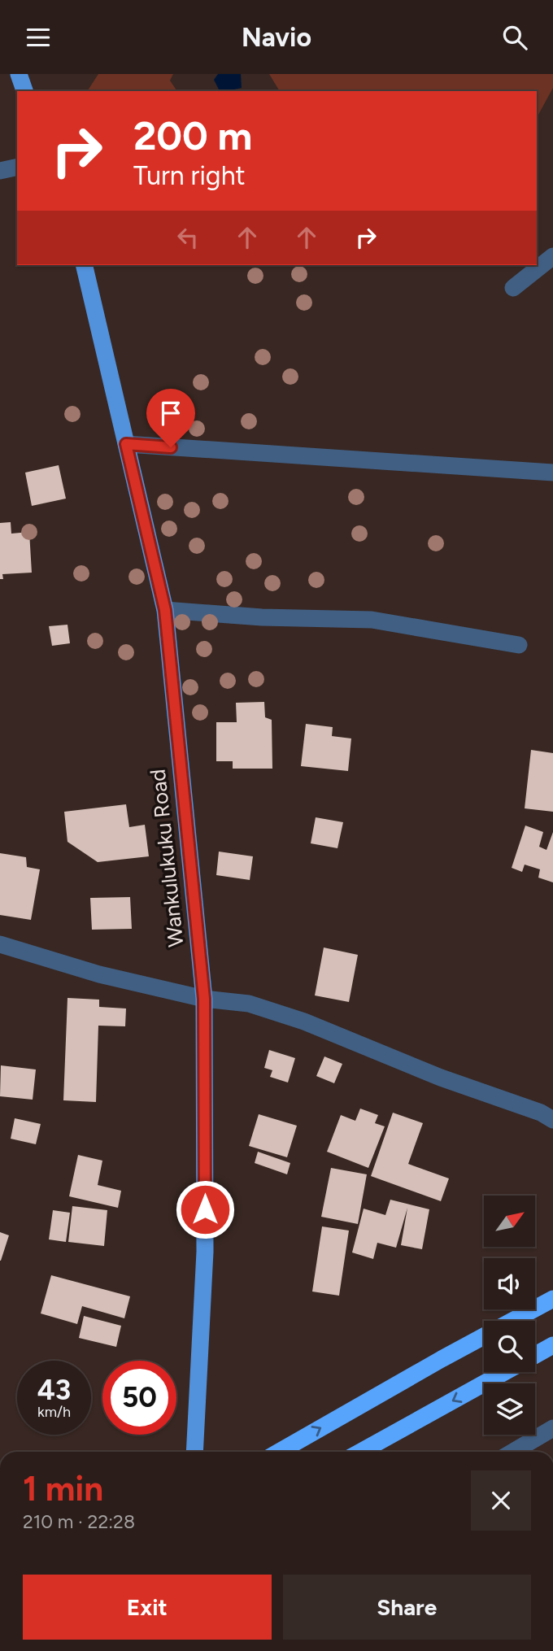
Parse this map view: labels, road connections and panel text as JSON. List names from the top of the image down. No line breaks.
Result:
{"streets":{"main road":["Wankulukuku Road"]},"north":"top right","page":{"header":"Navio","turn":["200 m","Turn right"],"speed":"43 km/h","limit":"50","heading":["1 min","210 m · 22:28"],"buttons":["Exit","Share"]}}
